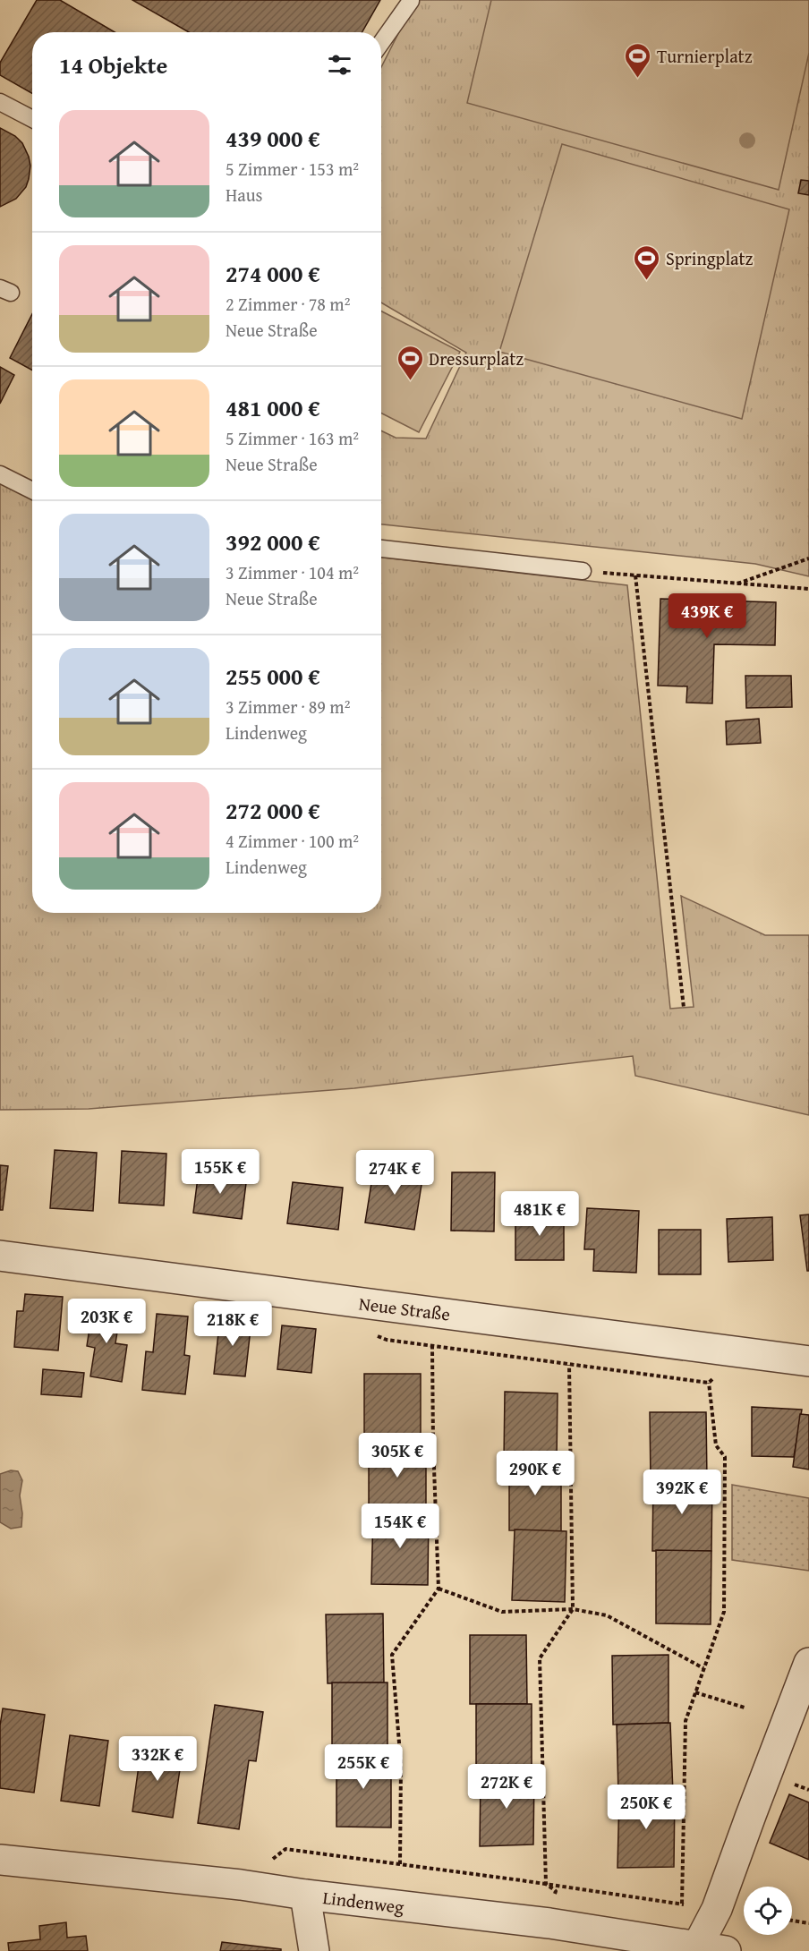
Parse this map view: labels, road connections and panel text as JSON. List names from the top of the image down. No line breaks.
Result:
{"streets":{"street":["Neue Straße","Lindenweg"]},"places":{"sports":["Turnierplatz","Springplatz","Dressurplatz"]},"page":{"heading":"14 Objekte","list":[{"name":"439 000 €","note":"5 Zimmer · 153 m² · Haus"},{"name":"274 000 €","note":"2 Zimmer · 78 m² · Neue Straße"},{"name":"481 000 €","note":"5 Zimmer · 163 m² · Neue Straße"},{"name":"392 000 €","note":"3 Zimmer · 104 m² · Neue Straße"},{"name":"255 000 €","note":"3 Zimmer · 89 m² · Lindenweg"},{"name":"272 000 €","note":"4 Zimmer · 100 m² · Lindenweg"}],"price":["439K €","155K €","274K €","481K €","203K €","218K €","305K €","290K €","392K €","154K €","332K €","255K €","272K €","250K €"]}}
